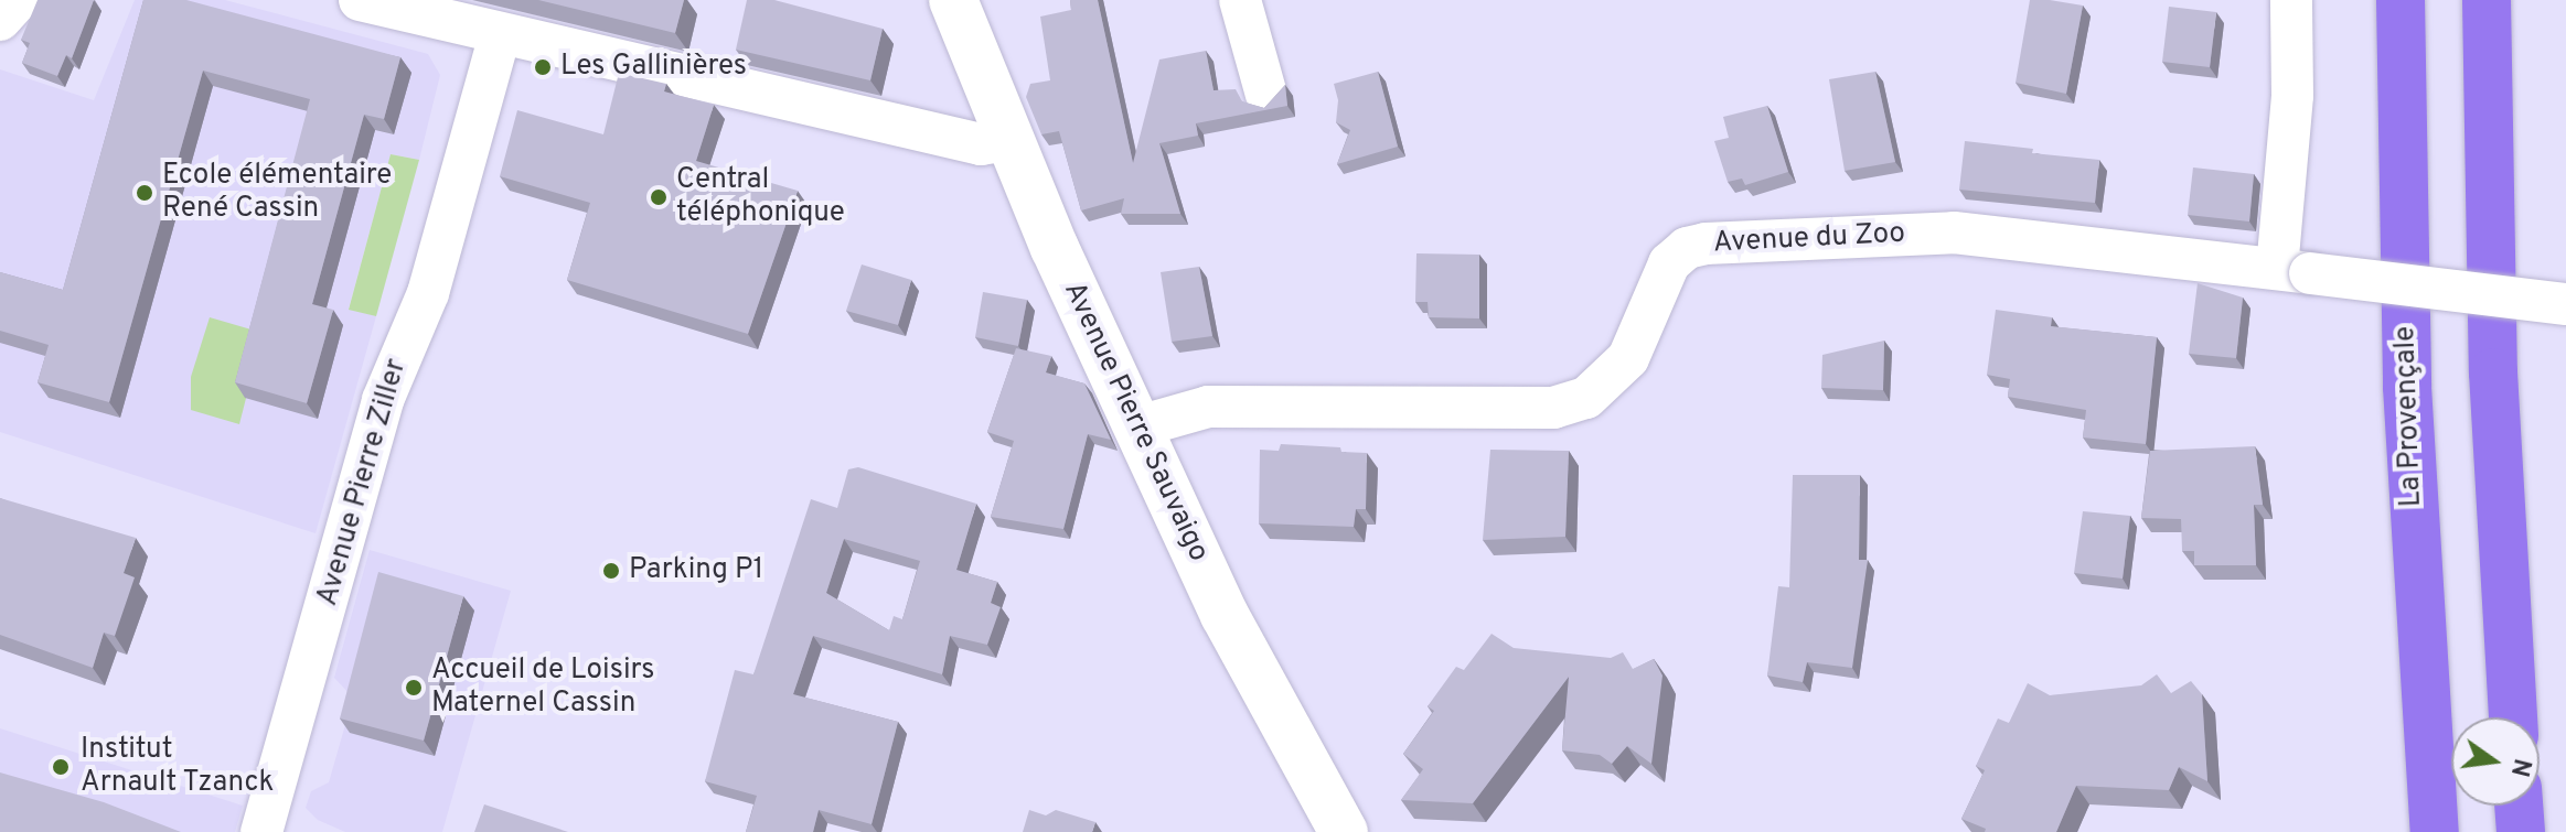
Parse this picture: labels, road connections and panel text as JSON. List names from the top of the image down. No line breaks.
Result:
{"streets":{"highway":["La Provençale"],"main road":["Avenue Pierre Sauvaigo"],"street":["Avenue du Zoo","Avenue Pierre Ziller"]},"crossings":[["Avenue du Zoo","Avenue Pierre Sauvaigo"]],"places":["Les Gallinières","Ecole élémentaire René Cassin","Central téléphonique","Parking P1","Accueil de Loisirs Maternel Cassin","Institut Arnault Tzanck"],"north":"right"}
